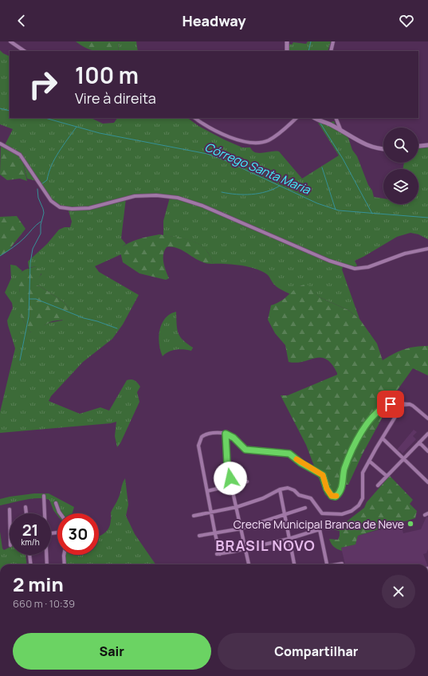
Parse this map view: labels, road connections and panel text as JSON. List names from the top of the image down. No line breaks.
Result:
{"districts":["BRASIL NOVO"],"water":["Córrego Santa Maria"],"places":["Creche Municipal Branca de Neve"],"page":{"header":"Headway","turn":["100 m","Vire à direita"],"speed":"21 km/h","limit":"30","heading":["2 min","660 m · 10:39"],"buttons":["Sair","Compartilhar"]}}
